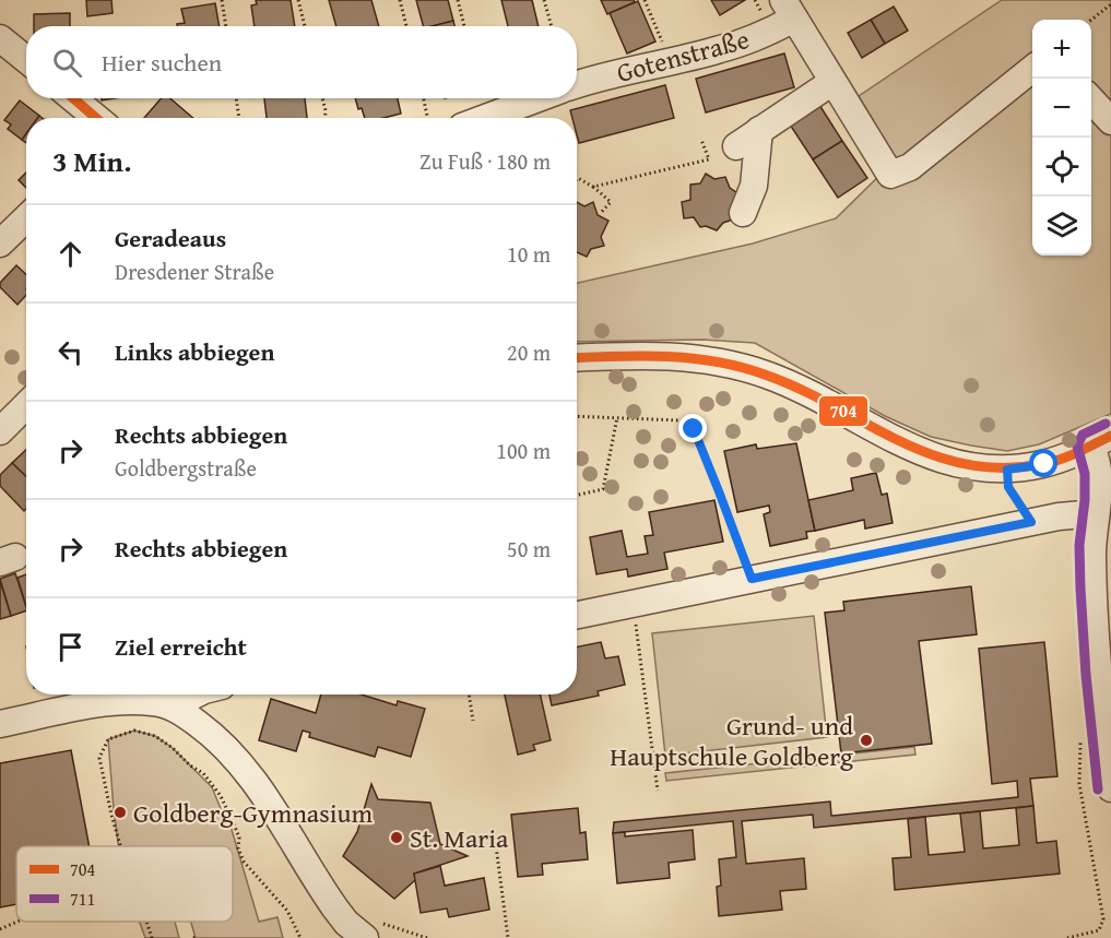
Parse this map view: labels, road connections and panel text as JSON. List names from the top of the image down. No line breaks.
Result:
{"streets":{"street":["Gotenstraße"]},"places":["Grund- und Hauptschule Goldberg","Goldberg-Gymnasium","St. Maria"],"lines":["transit line 704","transit line 711"],"legend":["704","711"],"page":{"map_buttons":["+","−"],"search":"Hier suchen","heading":["3 Min.","Zu Fuß · 180 m"],"list":[["Geradeaus","Dresdener Straße","10 m"],["Links abbiegen","20 m"],["Rechts abbiegen","Goldbergstraße","100 m"],["Rechts abbiegen","50 m"],"Ziel erreicht"]}}
